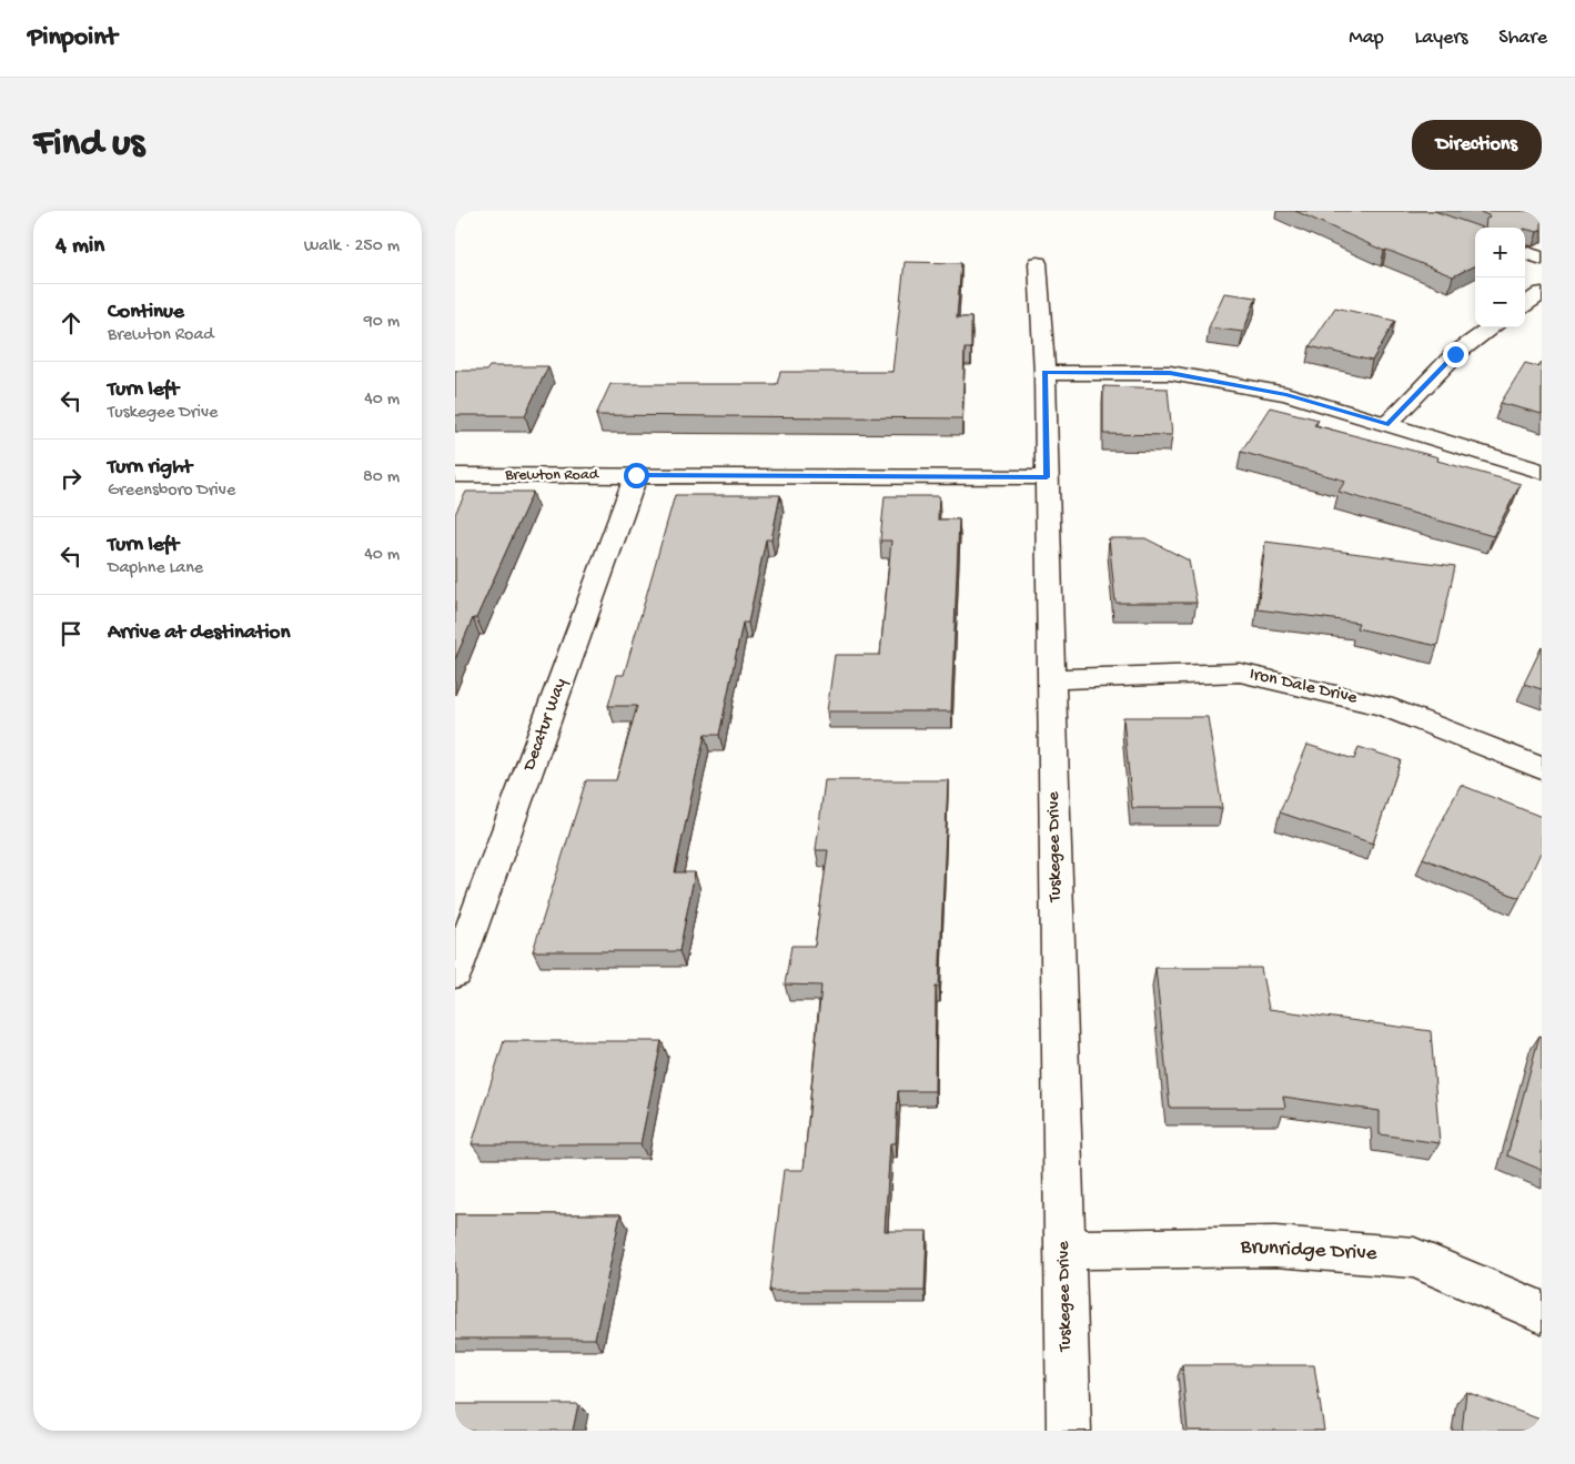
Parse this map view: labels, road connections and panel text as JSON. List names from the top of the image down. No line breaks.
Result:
{"streets":{"street":["Brewton Road","Iron Dale Drive","Decatur Way","Tuskegee Drive","Brunridge Drive"]},"crossings":[["Brewton Road","Decatur Way"],["Brewton Road","Tuskegee Drive"],["Iron Dale Drive","Tuskegee Drive"],["Tuskegee Drive","Brunridge Drive"]],"page":{"header":"Pinpoint","nav":["Map","Layers","Share"],"buttons":"Directions","title":"Find us","heading":["4 min","Walk · 250 m"],"map_buttons":["+","−"],"list":[["Continue","Brewton Road","90 m"],["Turn left","Tuskegee Drive","40 m"],["Turn right","Greensboro Drive","80 m"],["Turn left","Daphne Lane","40 m"],"Arrive at destination"]}}
